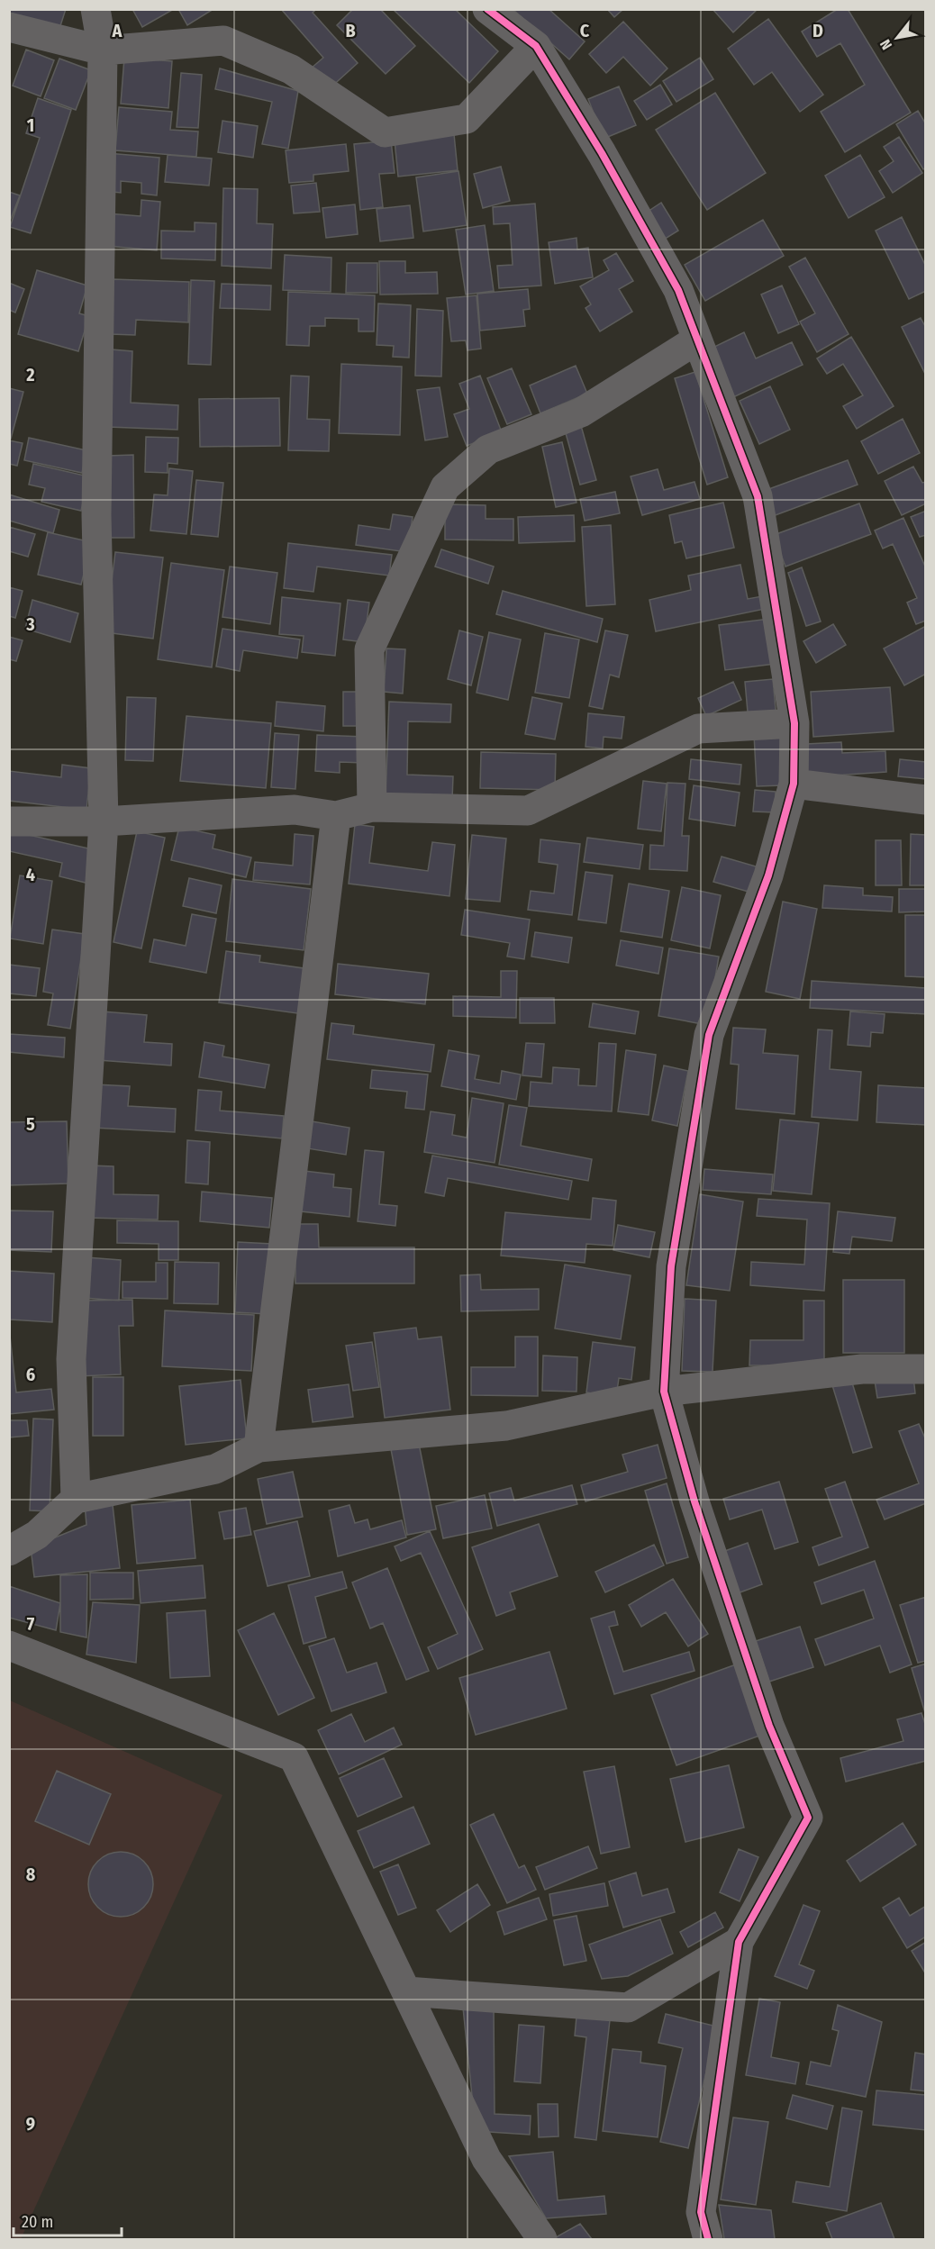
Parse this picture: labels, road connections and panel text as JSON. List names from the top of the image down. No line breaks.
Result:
{"scale_bar":"20 m","north":"bottom left","grid":{"columns":["A","B","C","D"],"rows":["1","2","3","4","5","6","7","8","9"]}}
